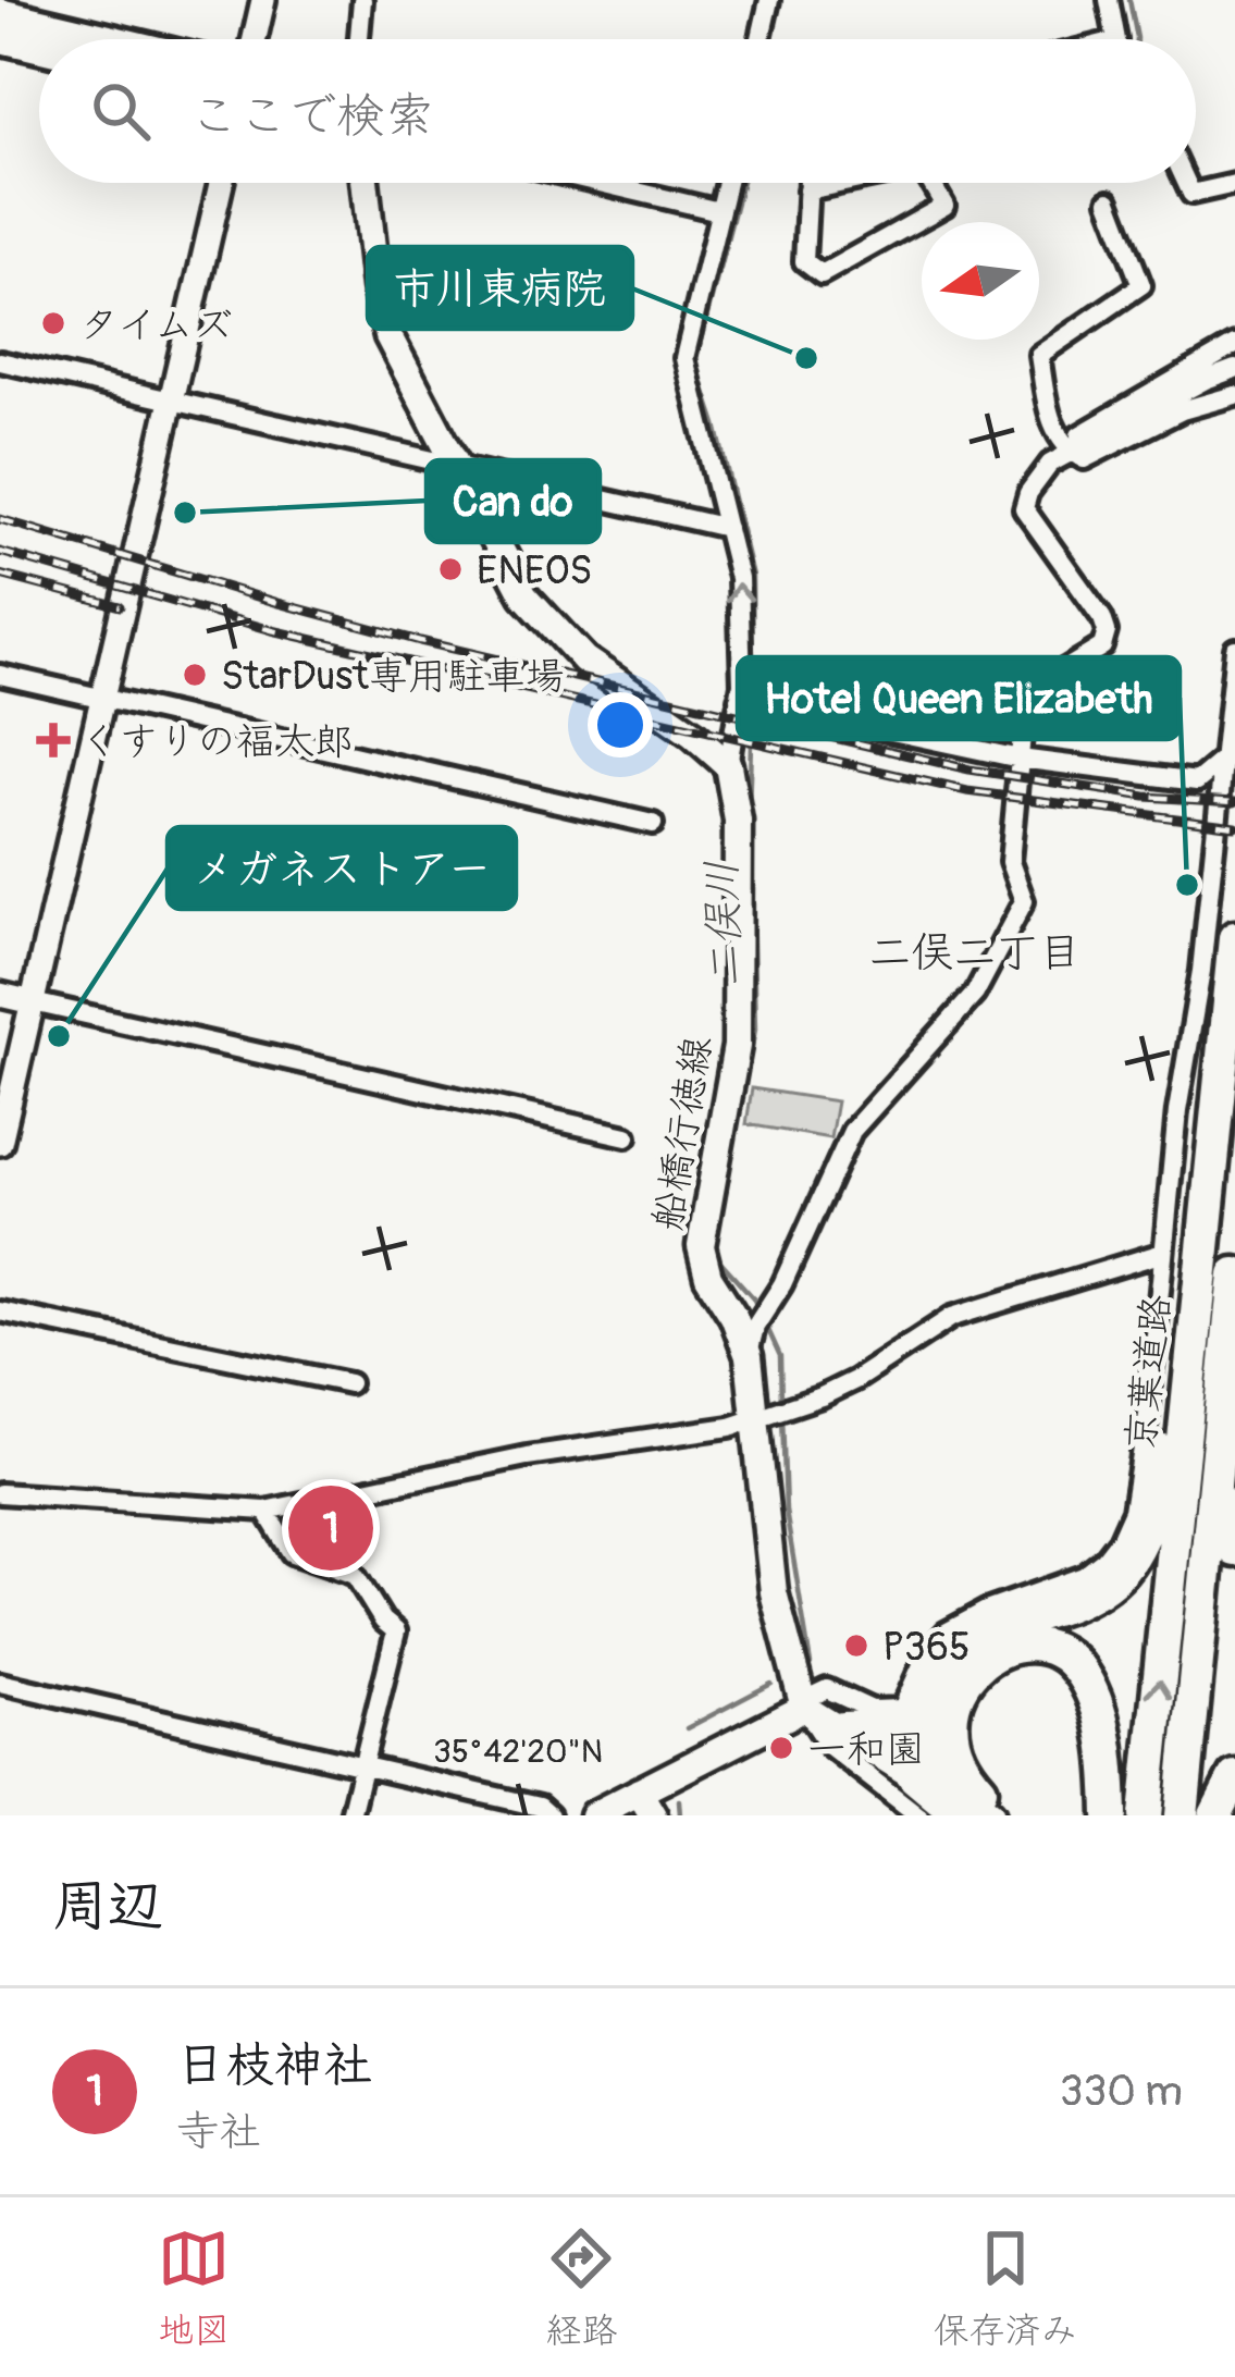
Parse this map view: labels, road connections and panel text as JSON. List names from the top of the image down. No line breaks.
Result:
{"streets":{"highway":["京葉道路"],"main road":["船橋行徳線"]},"districts":["二俣二丁目"],"water":["二俣川"],"places":{"other":["タイムズ","市川東病院","Can do","ENEOS","StarDust専用駐車場","Hotel Queen Elizabeth","メガネストアー","P365","一和園"],"health":["くすりの福太郎"]},"north":"left","page":{"search":"ここで検索","pins":"1","heading":"周辺","list":[{"mark":"1","name":"日枝神社","note":"寺社","value":"330 m"}],"nav":["地図","経路","保存済み"]},"coordinates":["35°42'20\"N"]}
